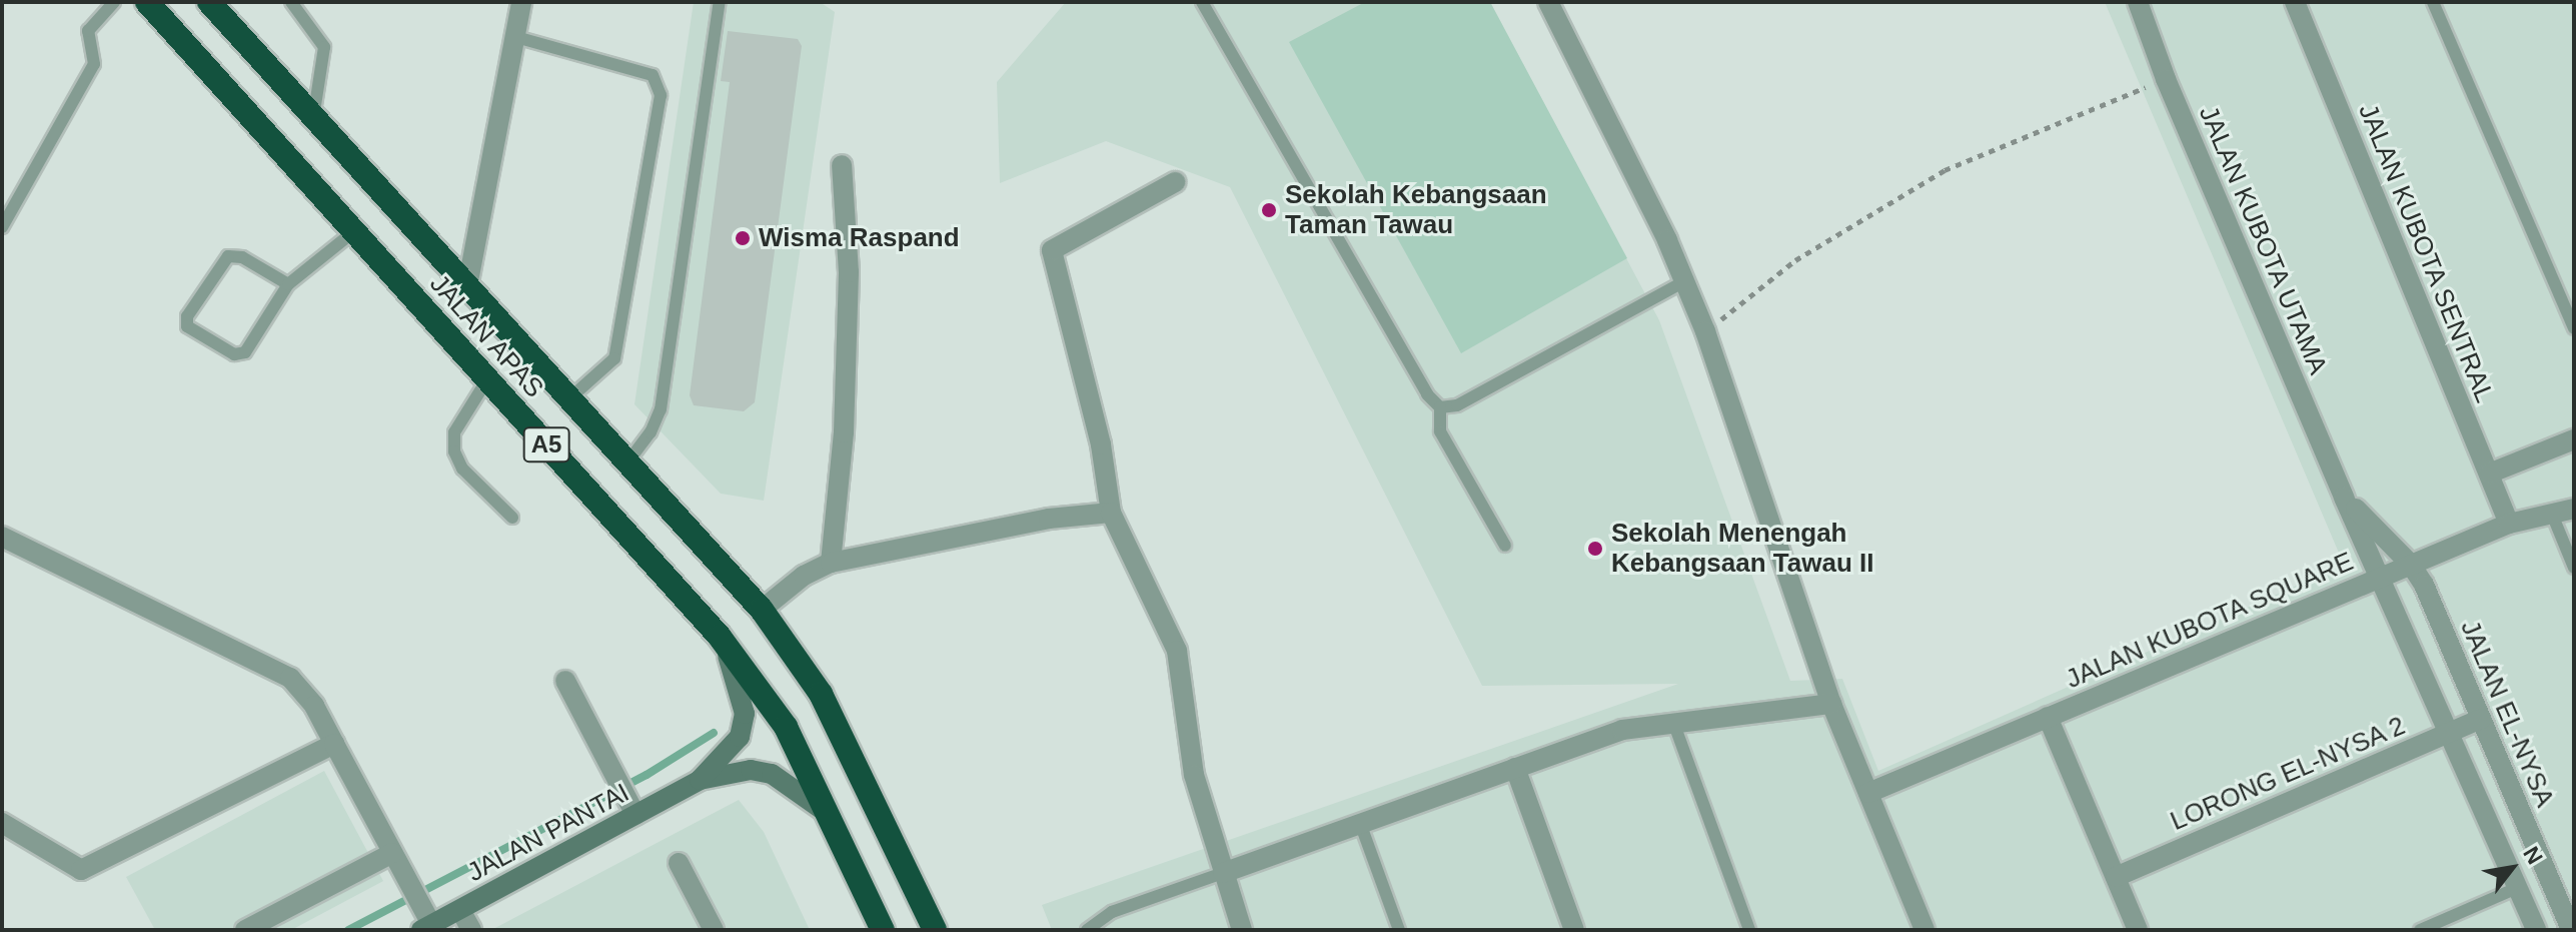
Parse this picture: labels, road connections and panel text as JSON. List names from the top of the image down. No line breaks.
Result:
{"streets":{"highway":["JALAN APAS","A5"],"street":["JALAN KUBOTA UTAMA","JALAN KUBOTA SENTRAL","JALAN KUBOTA SQUARE","JALAN EL-NYSA","LORONG EL-NYSA 2","JALAN PANTAI"]},"crossings":[["JALAN KUBOTA UTAMA","JALAN KUBOTA SQUARE"],["JALAN KUBOTA UTAMA","JALAN EL-NYSA"],["JALAN KUBOTA SENTRAL","JALAN KUBOTA SQUARE"],["JALAN KUBOTA SQUARE","JALAN EL-NYSA"],["JALAN EL-NYSA","LORONG EL-NYSA 2"]],"places":["Sekolah Kebangsaan Taman Tawau","Wisma Raspand","Sekolah Menengah Kebangsaan Tawau II"],"north":"top right"}
